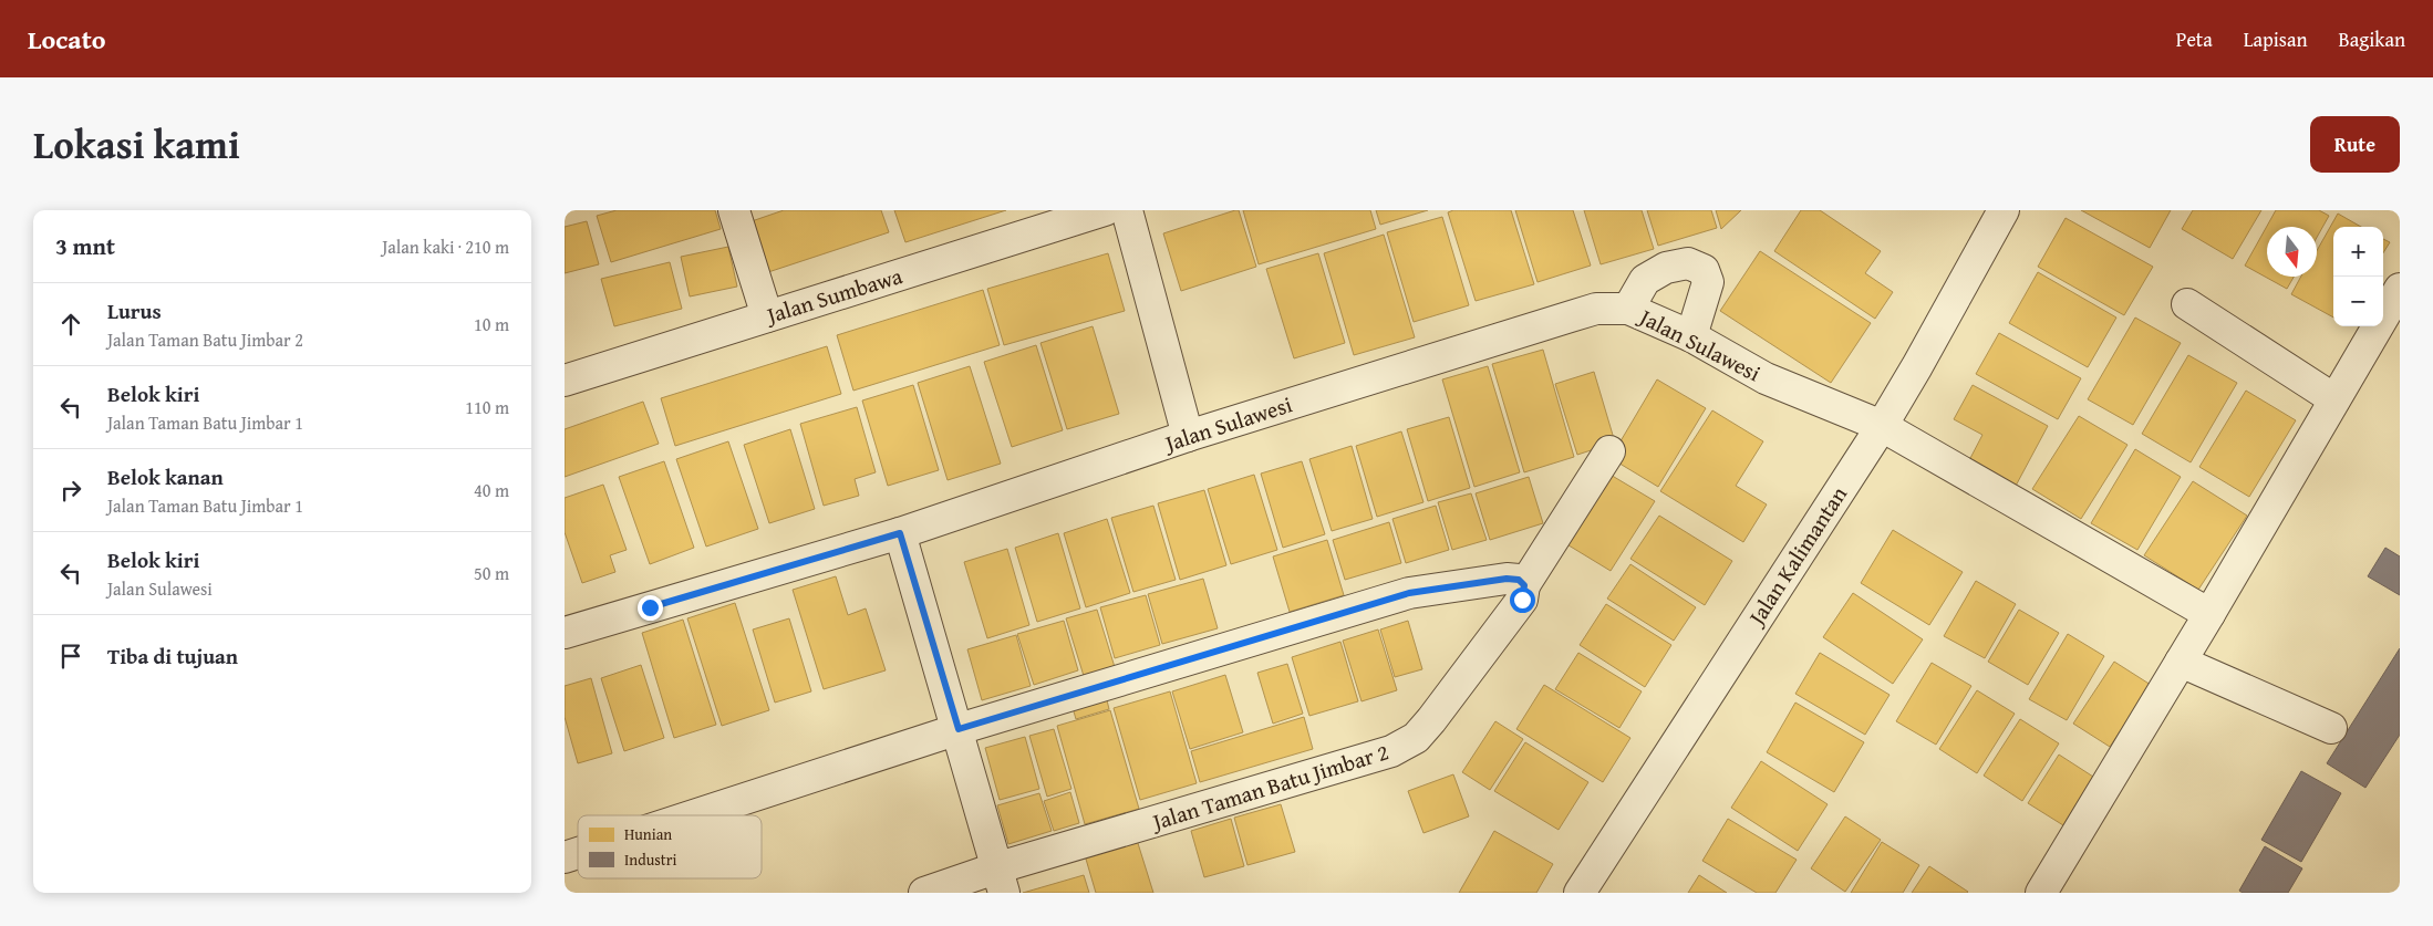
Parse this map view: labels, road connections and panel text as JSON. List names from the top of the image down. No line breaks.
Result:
{"streets":{"street":["Jalan Sumbawa","Jalan Sulawesi","Jalan Kalimantan","Jalan Taman Batu Jimbar 2"]},"crossings":[["Jalan Sulawesi","Jalan Kalimantan"]],"legend":["Hunian","Industri"],"north":"bottom","page":{"header":"Locato","nav":["Peta","Lapisan","Bagikan"],"title":"Lokasi kami","buttons":"Rute","heading":["3 mnt","Jalan kaki · 210 m"],"map_buttons":["+","−"],"list":[["Lurus","Jalan Taman Batu Jimbar 2","10 m"],["Belok kiri","Jalan Taman Batu Jimbar 1","110 m"],["Belok kanan","Jalan Taman Batu Jimbar 1","40 m"],["Belok kiri","Jalan Sulawesi","50 m"],"Tiba di tujuan"]}}
